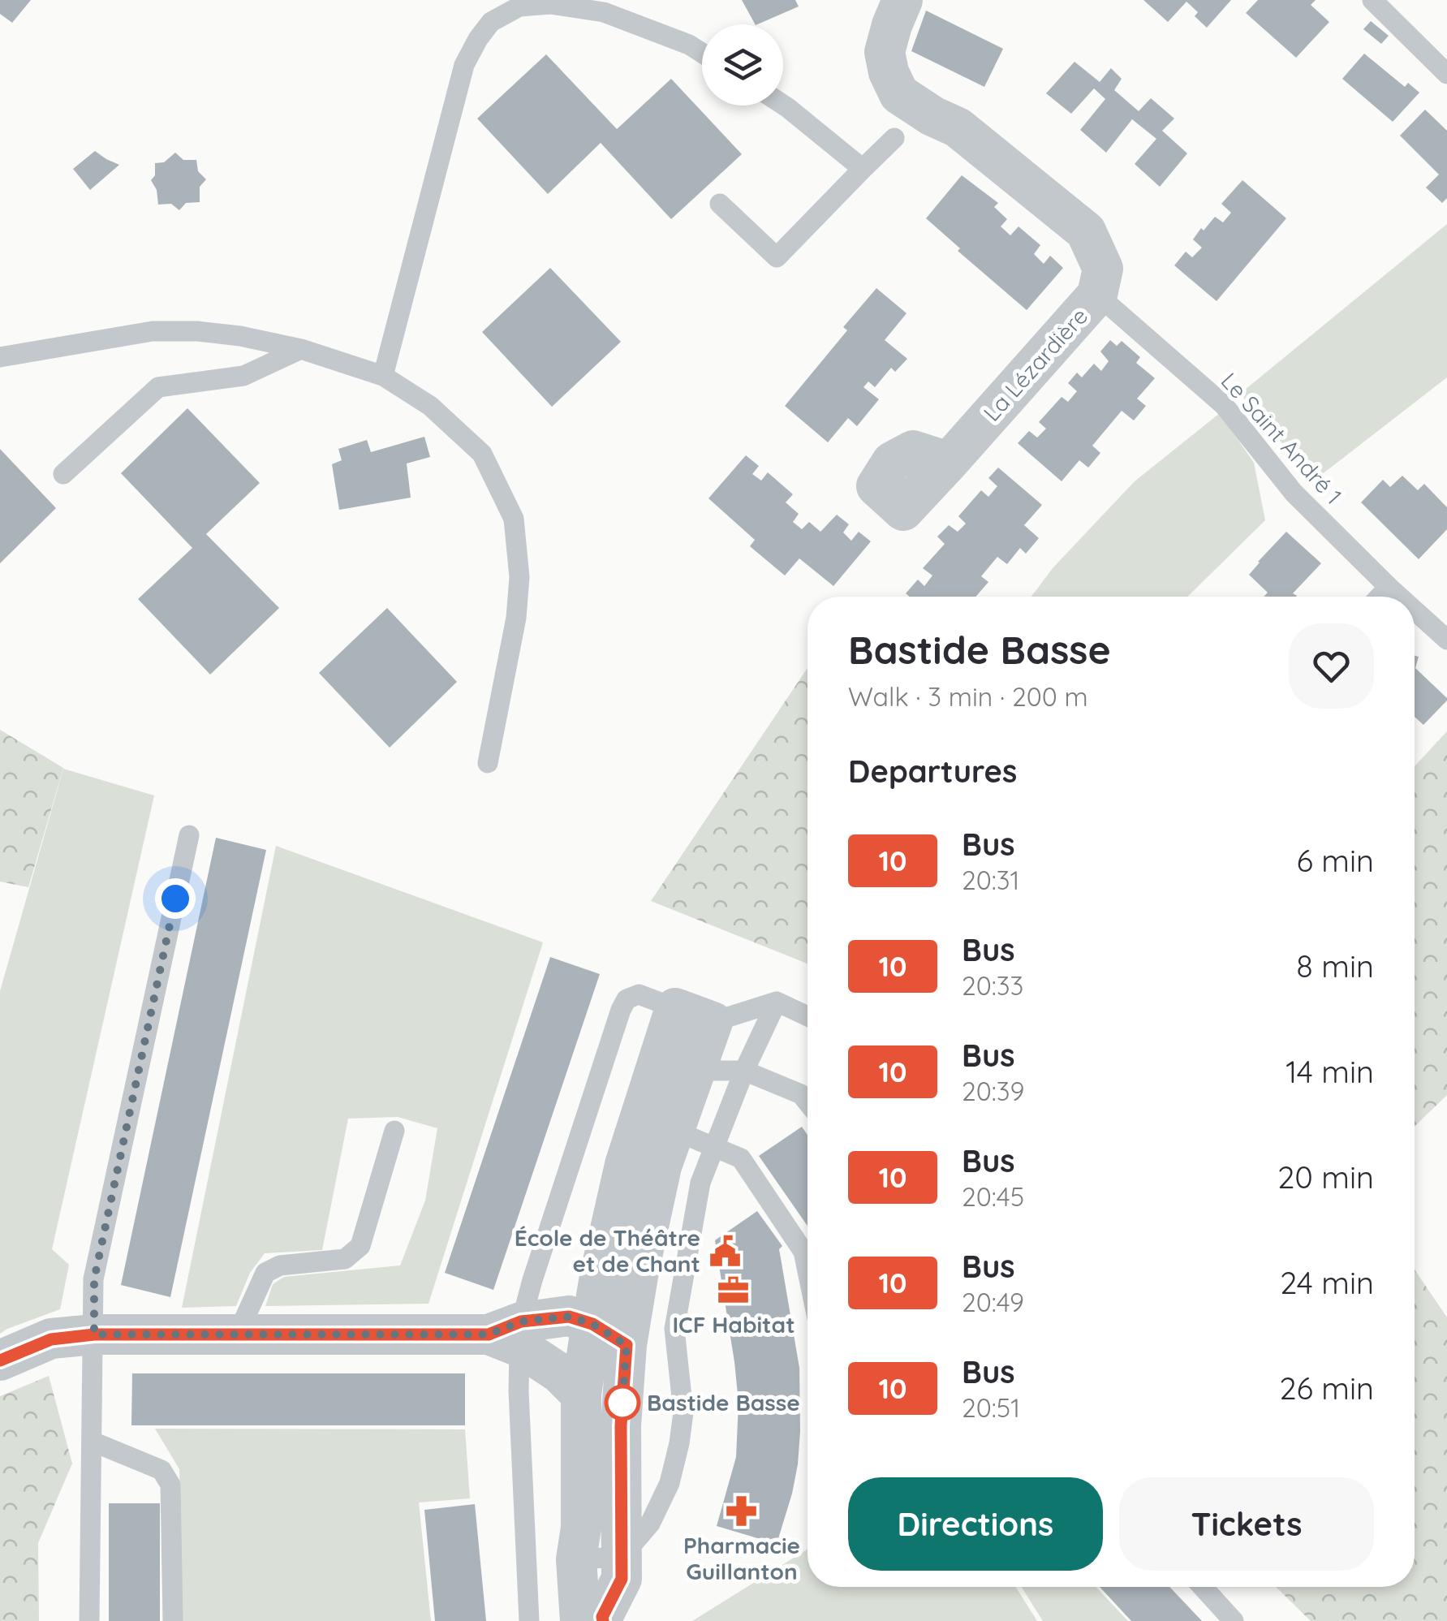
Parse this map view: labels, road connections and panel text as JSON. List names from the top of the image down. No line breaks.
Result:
{"streets":{"street":["La Lézardière"],"lane":["Le Saint André 1"]},"crossings":[["La Lézardière","Le Saint André 1"]],"places":{"public building":["École de Théâtre et de Chant"],"office":["ICF Habitat"],"other":["Bastide Basse"],"pharmacy":["Pharmacie Guillanton"]},"lines":["bus line 10"],"page":{"heading":[["Bastide Basse","Walk · 3 min · 200 m"],"Departures"],"list":[{"mark":"10","name":"Bus","note":"20:31","value":"6 min"},{"mark":"10","name":"Bus","note":"20:33","value":"8 min"},{"mark":"10","name":"Bus","note":"20:39","value":"14 min"},{"mark":"10","name":"Bus","note":"20:45","value":"20 min"},{"mark":"10","name":"Bus","note":"20:49","value":"24 min"},{"mark":"10","name":"Bus","note":"20:51","value":"26 min"}],"buttons":["Directions","Tickets"]}}
